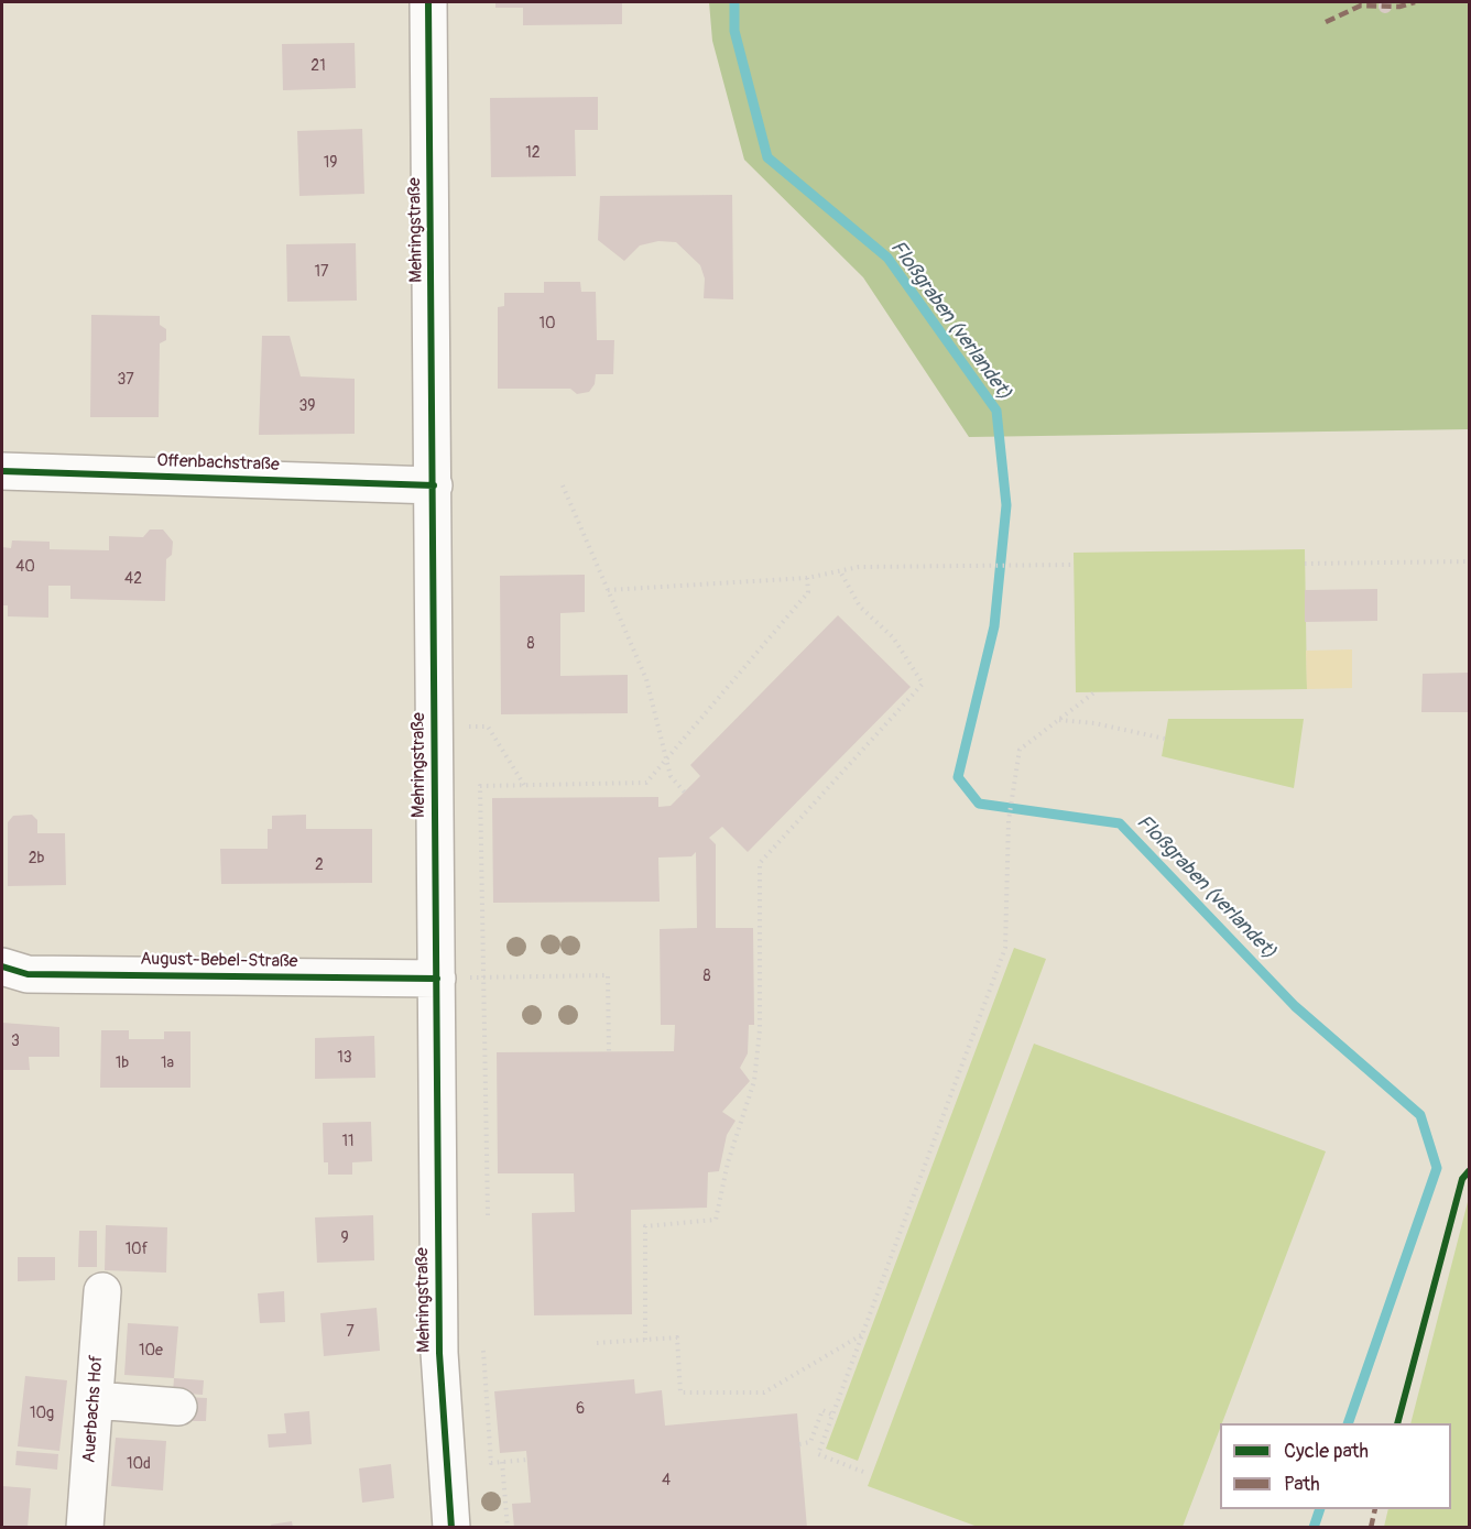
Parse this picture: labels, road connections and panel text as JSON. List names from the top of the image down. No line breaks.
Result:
{"streets":{"street":["Mehringstraße","Offenbachstraße","August-Bebel-Straße","Auerbachs Hof"]},"crossings":[["Mehringstraße","Offenbachstraße"],["Mehringstraße","August-Bebel-Straße"]],"water":["Floßgraben (verlandet)"],"house_numbers":["21","12","19","17","10","37","39","40","42","8","2b","2","8","3","13","1b","1a","11","9","10f","7","10e","6","10g","10d","4"],"legend":["Cycle path","Path"]}
